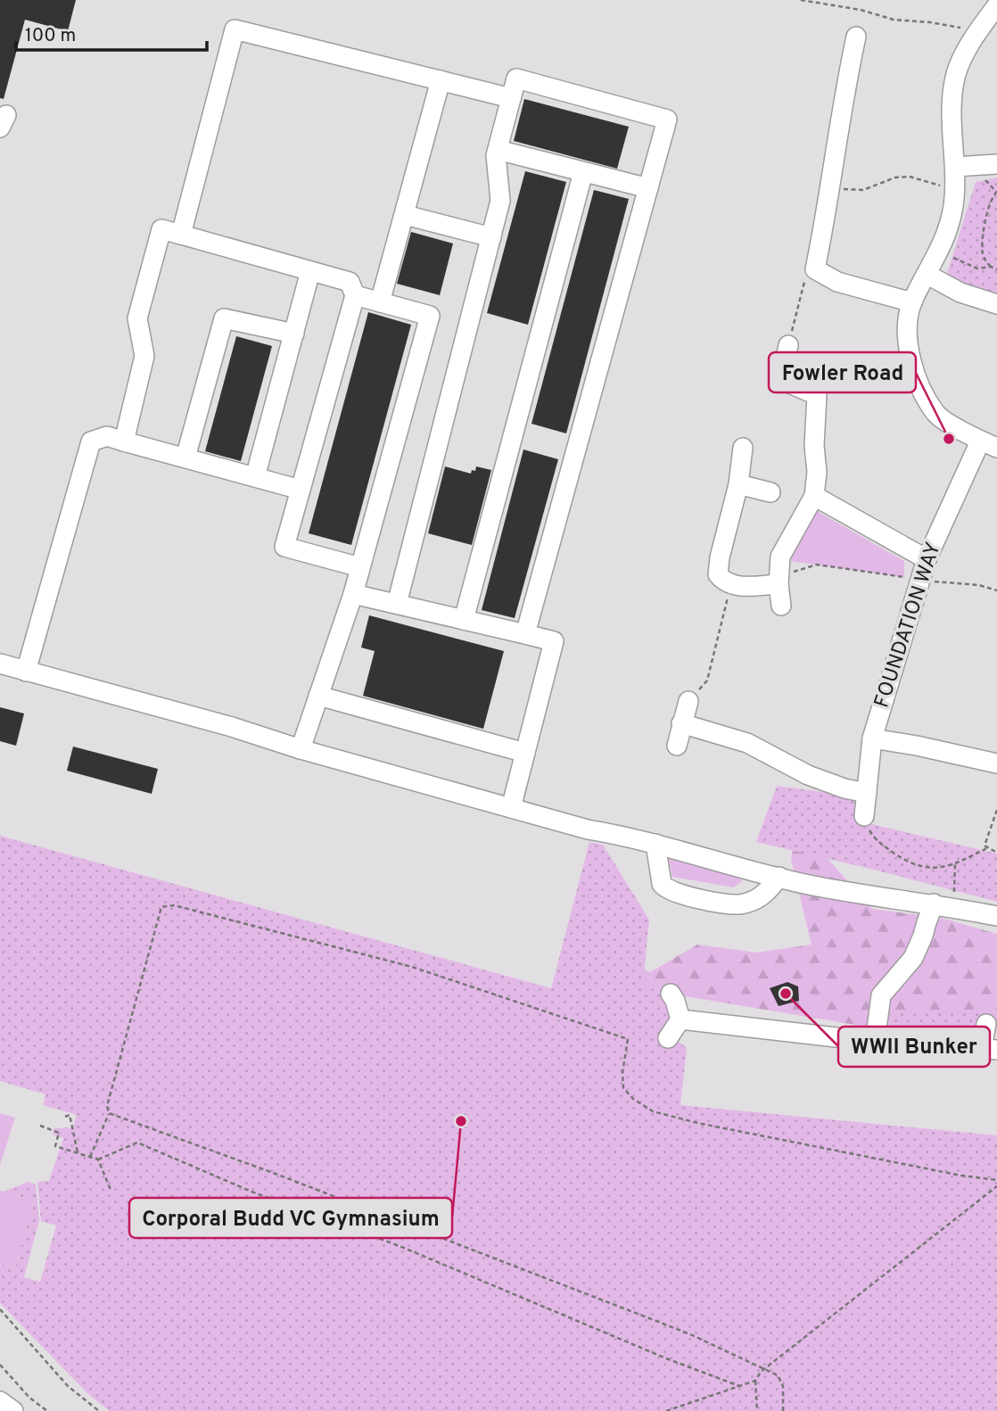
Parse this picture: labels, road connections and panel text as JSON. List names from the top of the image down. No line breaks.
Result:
{"streets":{"street":["FOUNDATION WAY"]},"places":["Fowler Road","WWII Bunker","Corporal Budd VC Gymnasium"],"scale_bar":"100 m"}
